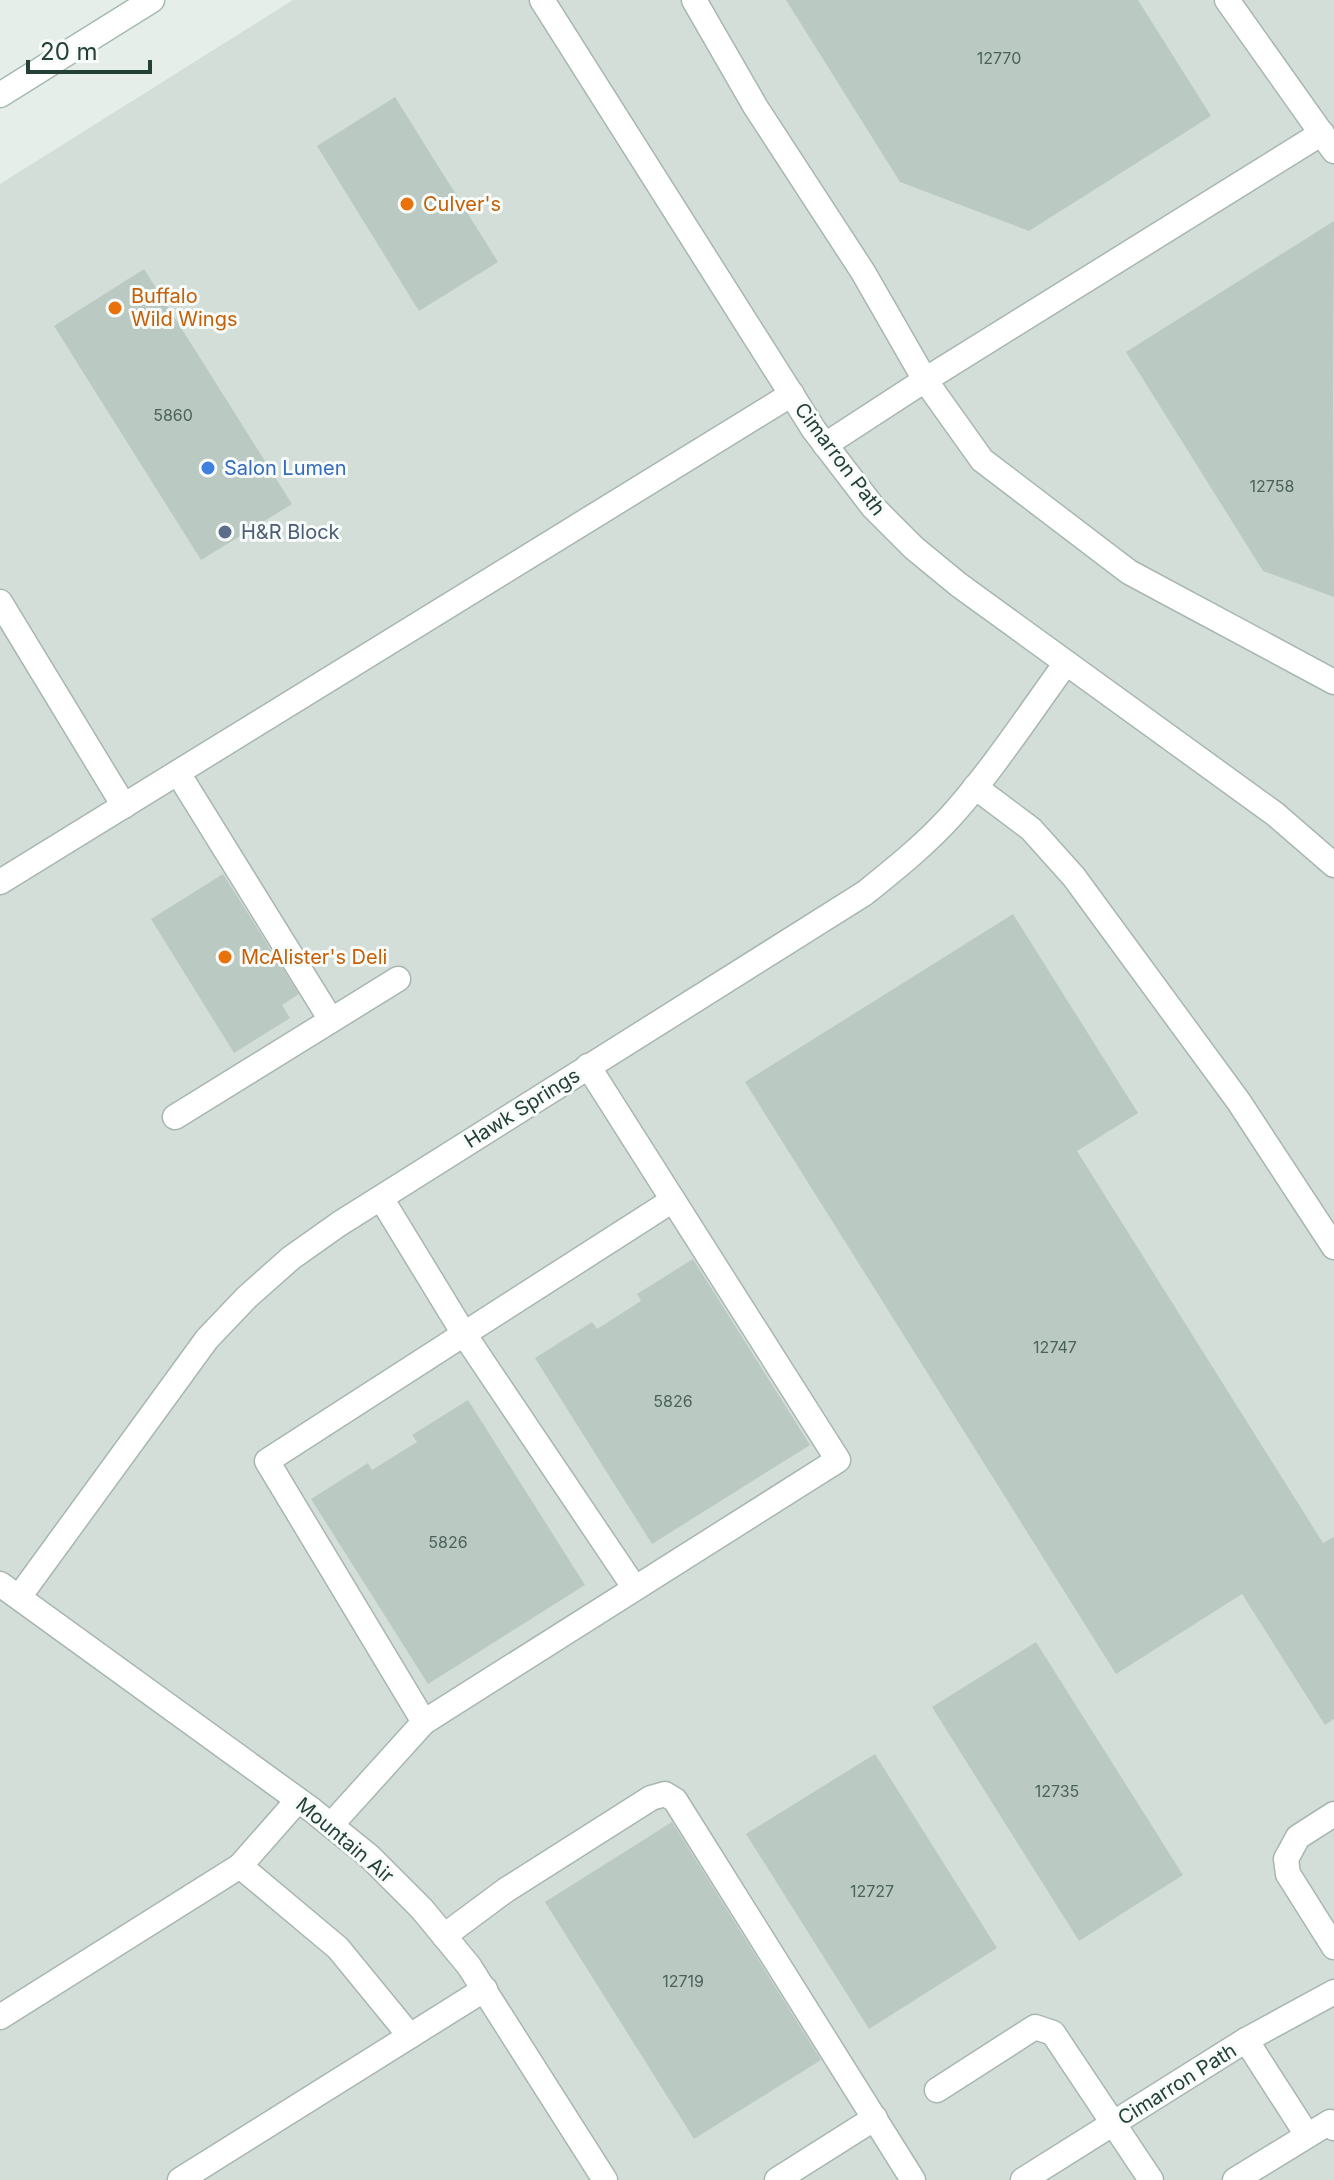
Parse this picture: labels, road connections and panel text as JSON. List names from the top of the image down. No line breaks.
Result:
{"streets":{"street":["Cimarron Path","Hawk Springs","Mountain Air"]},"crossings":[["Cimarron Path","Hawk Springs"],["Hawk Springs","Mountain Air"]],"places":["Culver's","Buffalo Wild Wings","Salon Lumen","H&R Block","McAlister's Deli"],"house_numbers":["12770","5860","12758","12747","5826","5826","12735","12727","12719"],"scale_bar":"20 m"}
